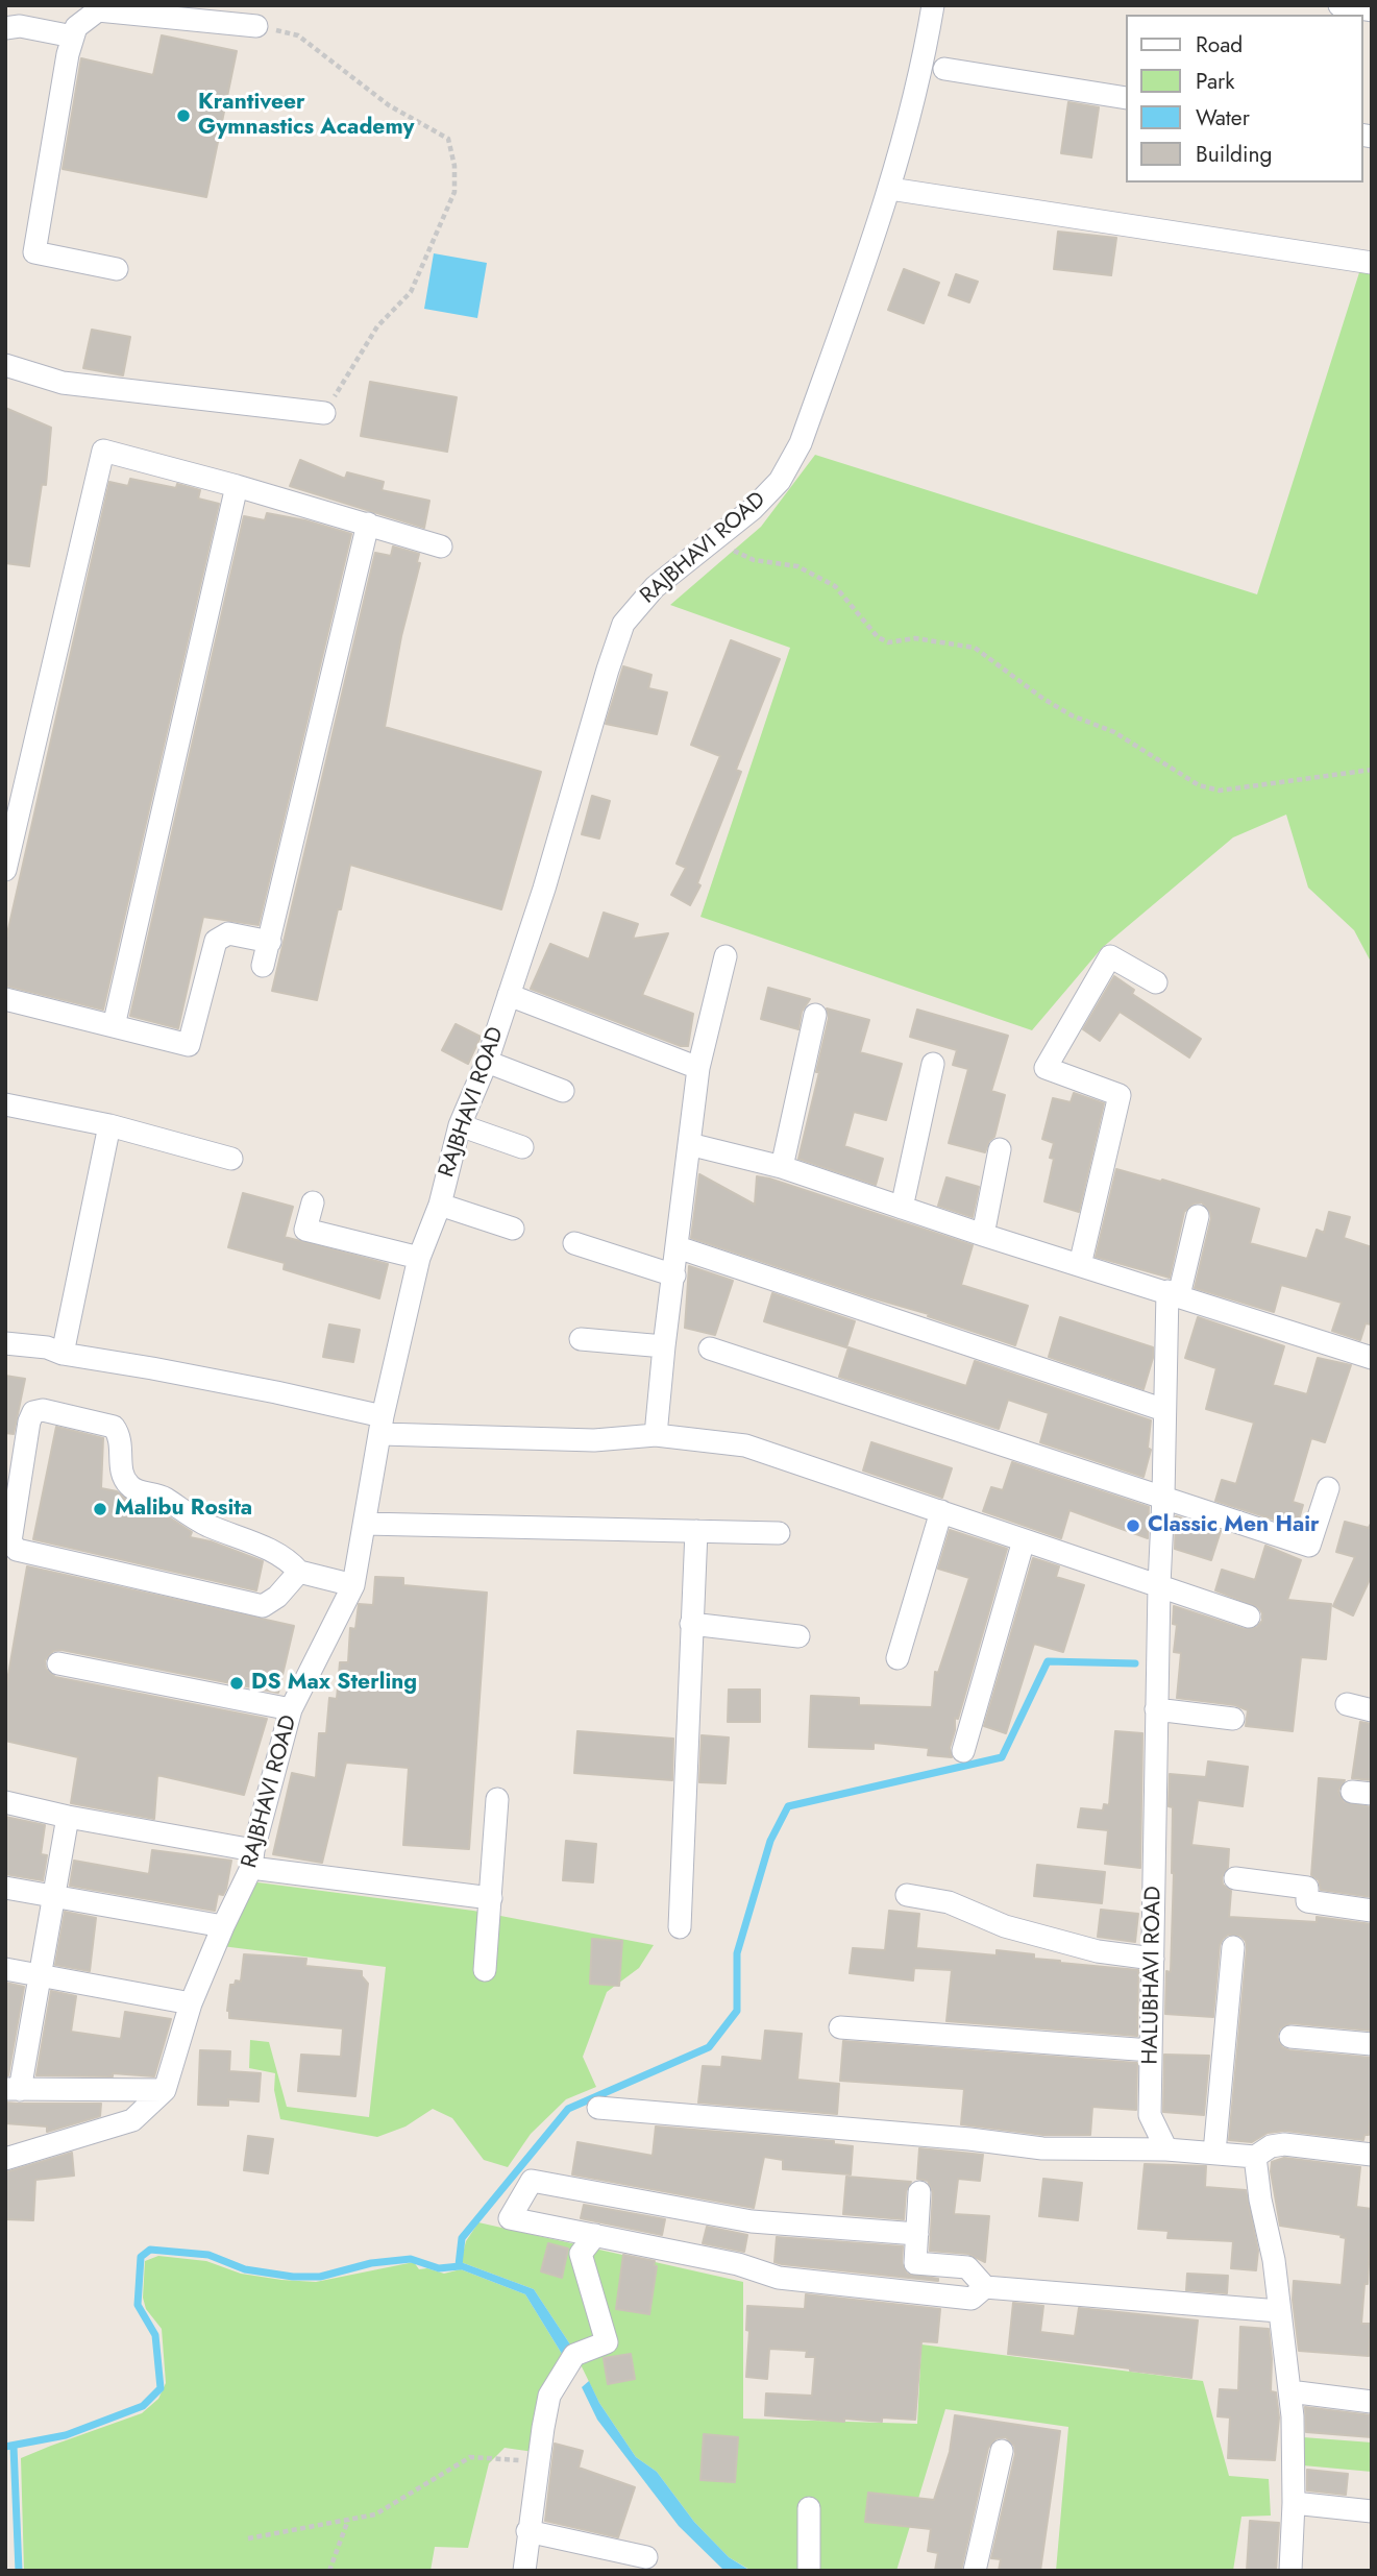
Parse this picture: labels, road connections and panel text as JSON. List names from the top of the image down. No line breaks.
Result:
{"streets":{"street":["RAJBHAVI ROAD","HALUBHAVI ROAD"]},"places":["Krantiveer Gymnastics Academy","Malibu Rosita","Classic Men Hair","DS Max Sterling"],"legend":["Road","Park","Water","Building"]}
